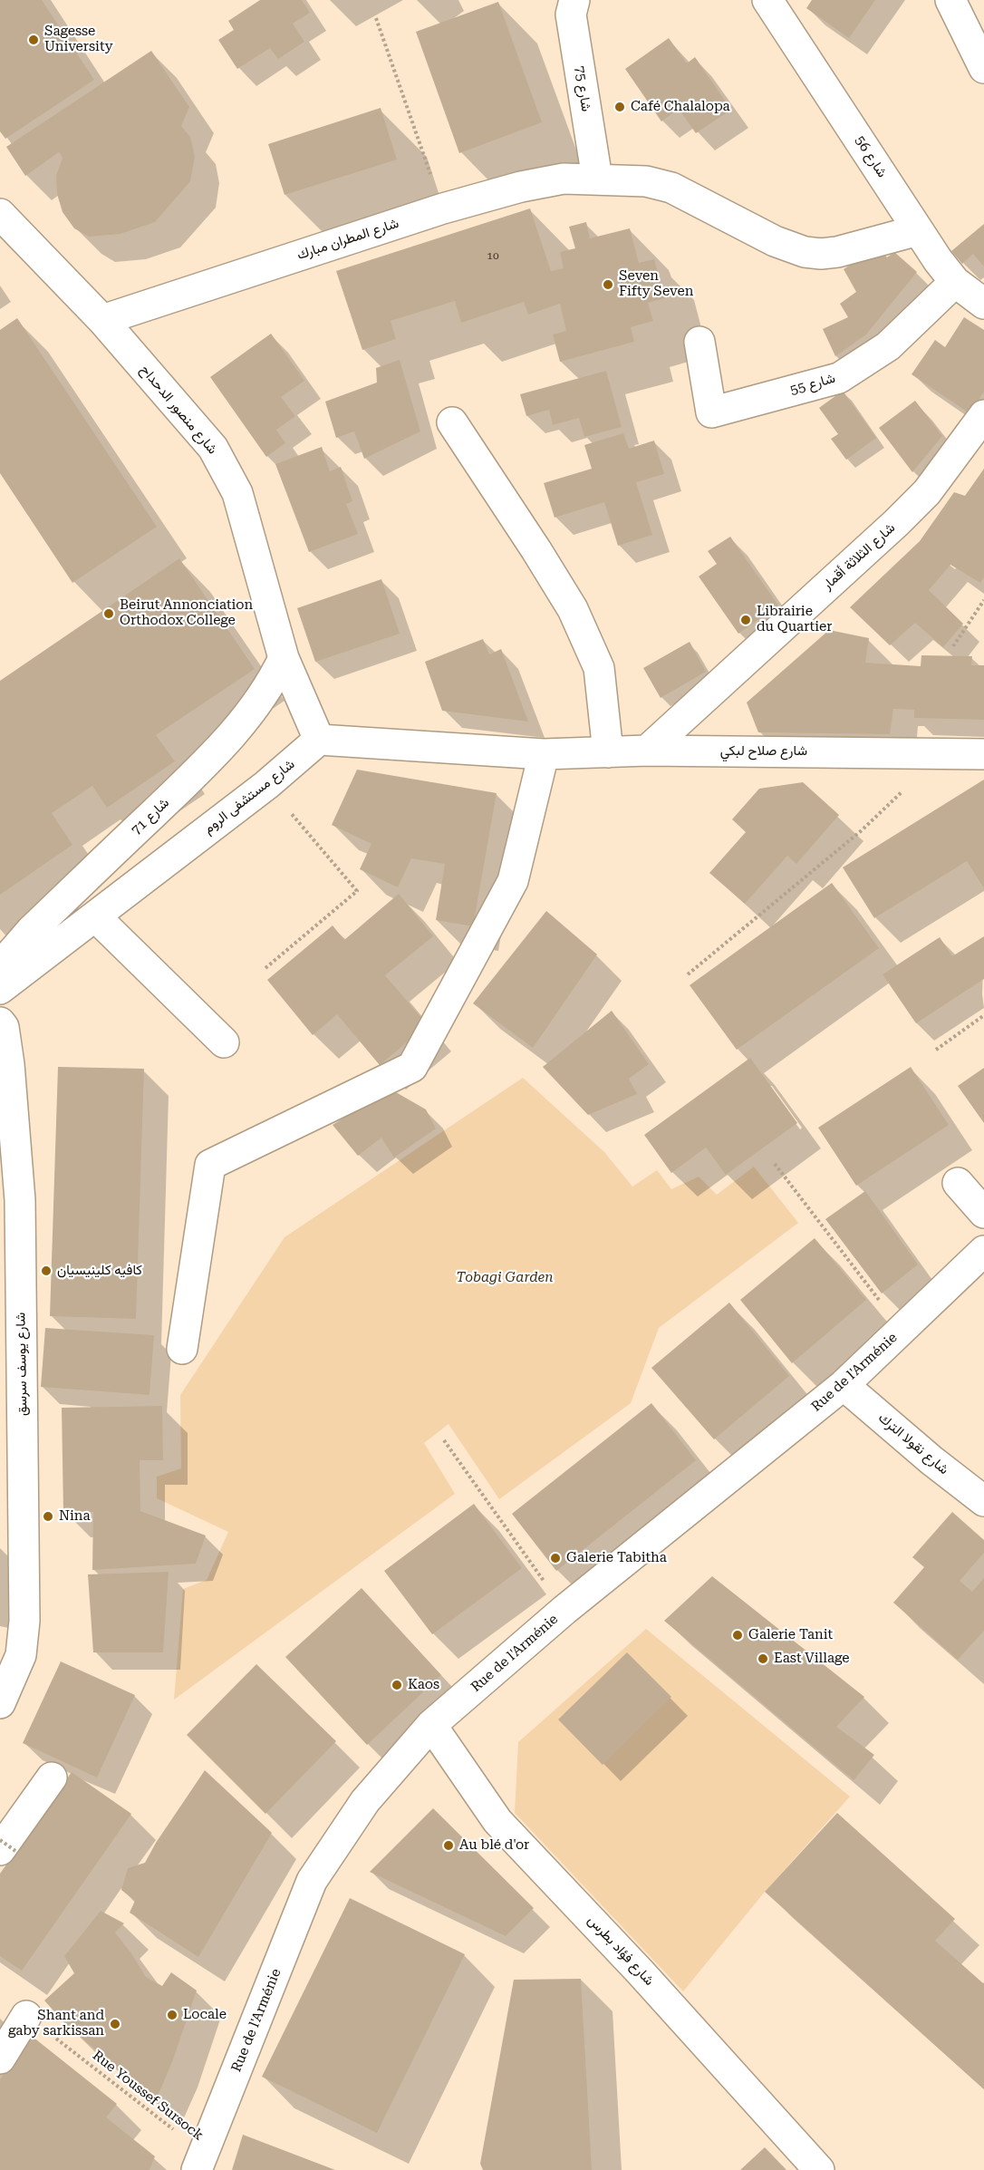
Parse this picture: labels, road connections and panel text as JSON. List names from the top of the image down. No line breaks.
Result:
{"streets":{"street":["شارع 75","شارع 56","شارع المطران مبارك","شارع 55","شارع منصور الدحداح","شارع الثلاثة أقمار","شارع صلاح لبكي","شارع مستشفى الروم","شارع 71","شارع يوسف سرسق","Rue de l'Arménie","شارع نقولا الترك","شارع فؤاد بطرس"],"path":["Rue Youssef Sursock"]},"crossings":[["شارع 75","شارع المطران مبارك"],["شارع 56","شارع المطران مبارك"],["شارع 56","شارع 55"],["شارع المطران مبارك","شارع منصور الدحداح"],["شارع منصور الدحداح","شارع مستشفى الروم"],["شارع منصور الدحداح","شارع 71"],["شارع الثلاثة أقمار","شارع صلاح لبكي"],["Rue de l'Arménie","شارع نقولا الترك"],["Rue de l'Arménie","شارع فؤاد بطرس"],["Rue de l'Arménie","Rue Youssef Sursock"]],"parks":["Tobagi Garden"],"places":["Sagesse University","Café Chalalopa","Seven Fifty Seven","Beirut Annonciation Orthodox College","Librairie du Quartier","كافيه كلينيسيان","Nina","Galerie Tabitha","Galerie Tanit","East Village","Kaos","Au blé d'or","Locale","Shant and gaby sarkissan"],"house_numbers":["10"]}
